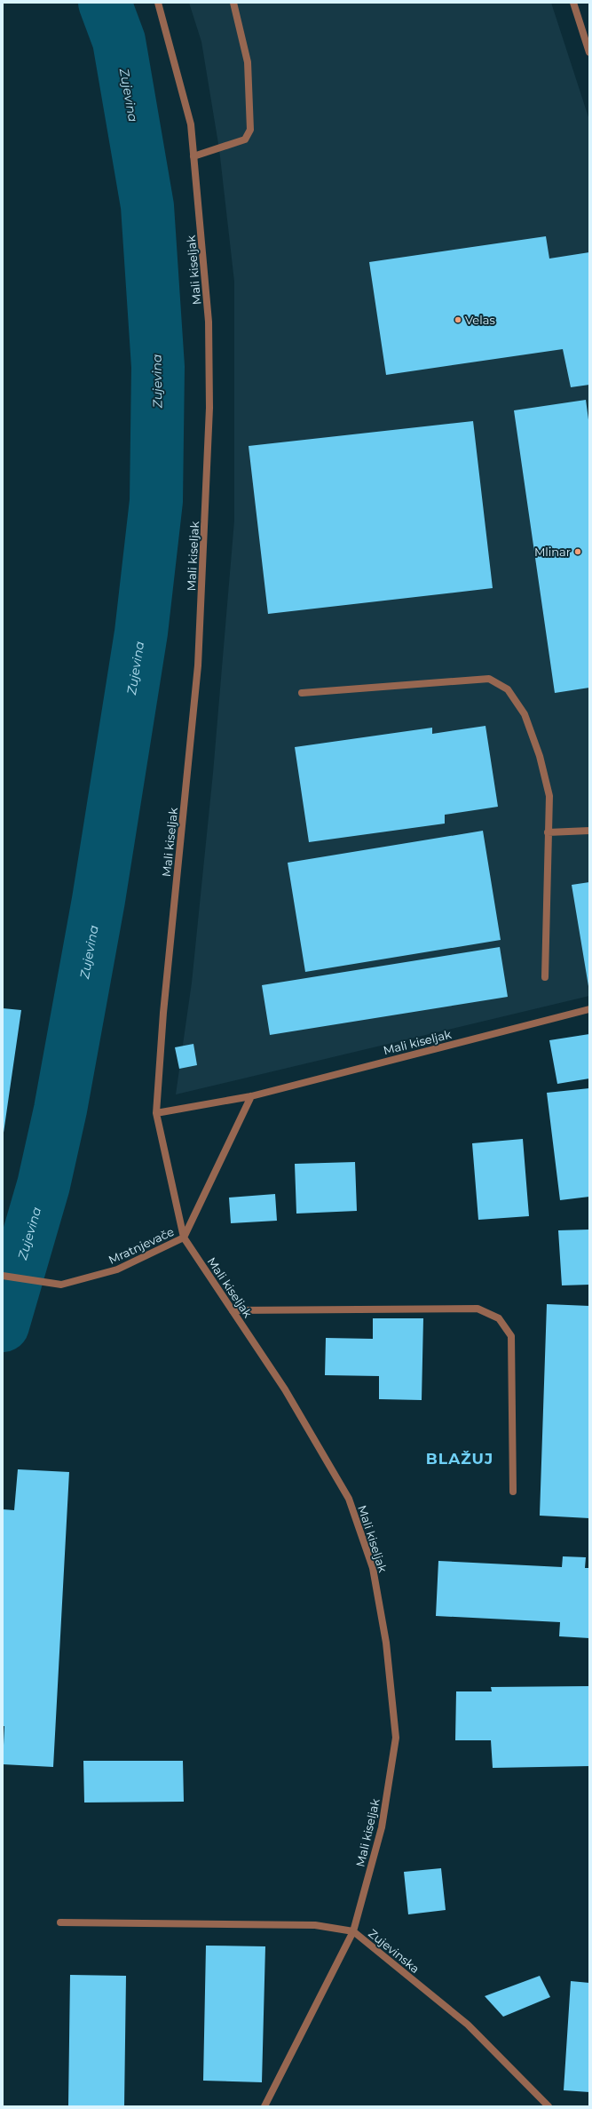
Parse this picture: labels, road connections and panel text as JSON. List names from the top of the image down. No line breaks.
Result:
{"streets":{"street":["Mali kiseljak","Mratnjevače","Zujevinska"]},"crossings":[["Mali kiseljak","Mratnjevače"],["Mali kiseljak","Zujevinska"]],"districts":["BLAŽUJ"],"water":["Zujevina"],"places":["Velas","Mlinar"]}
